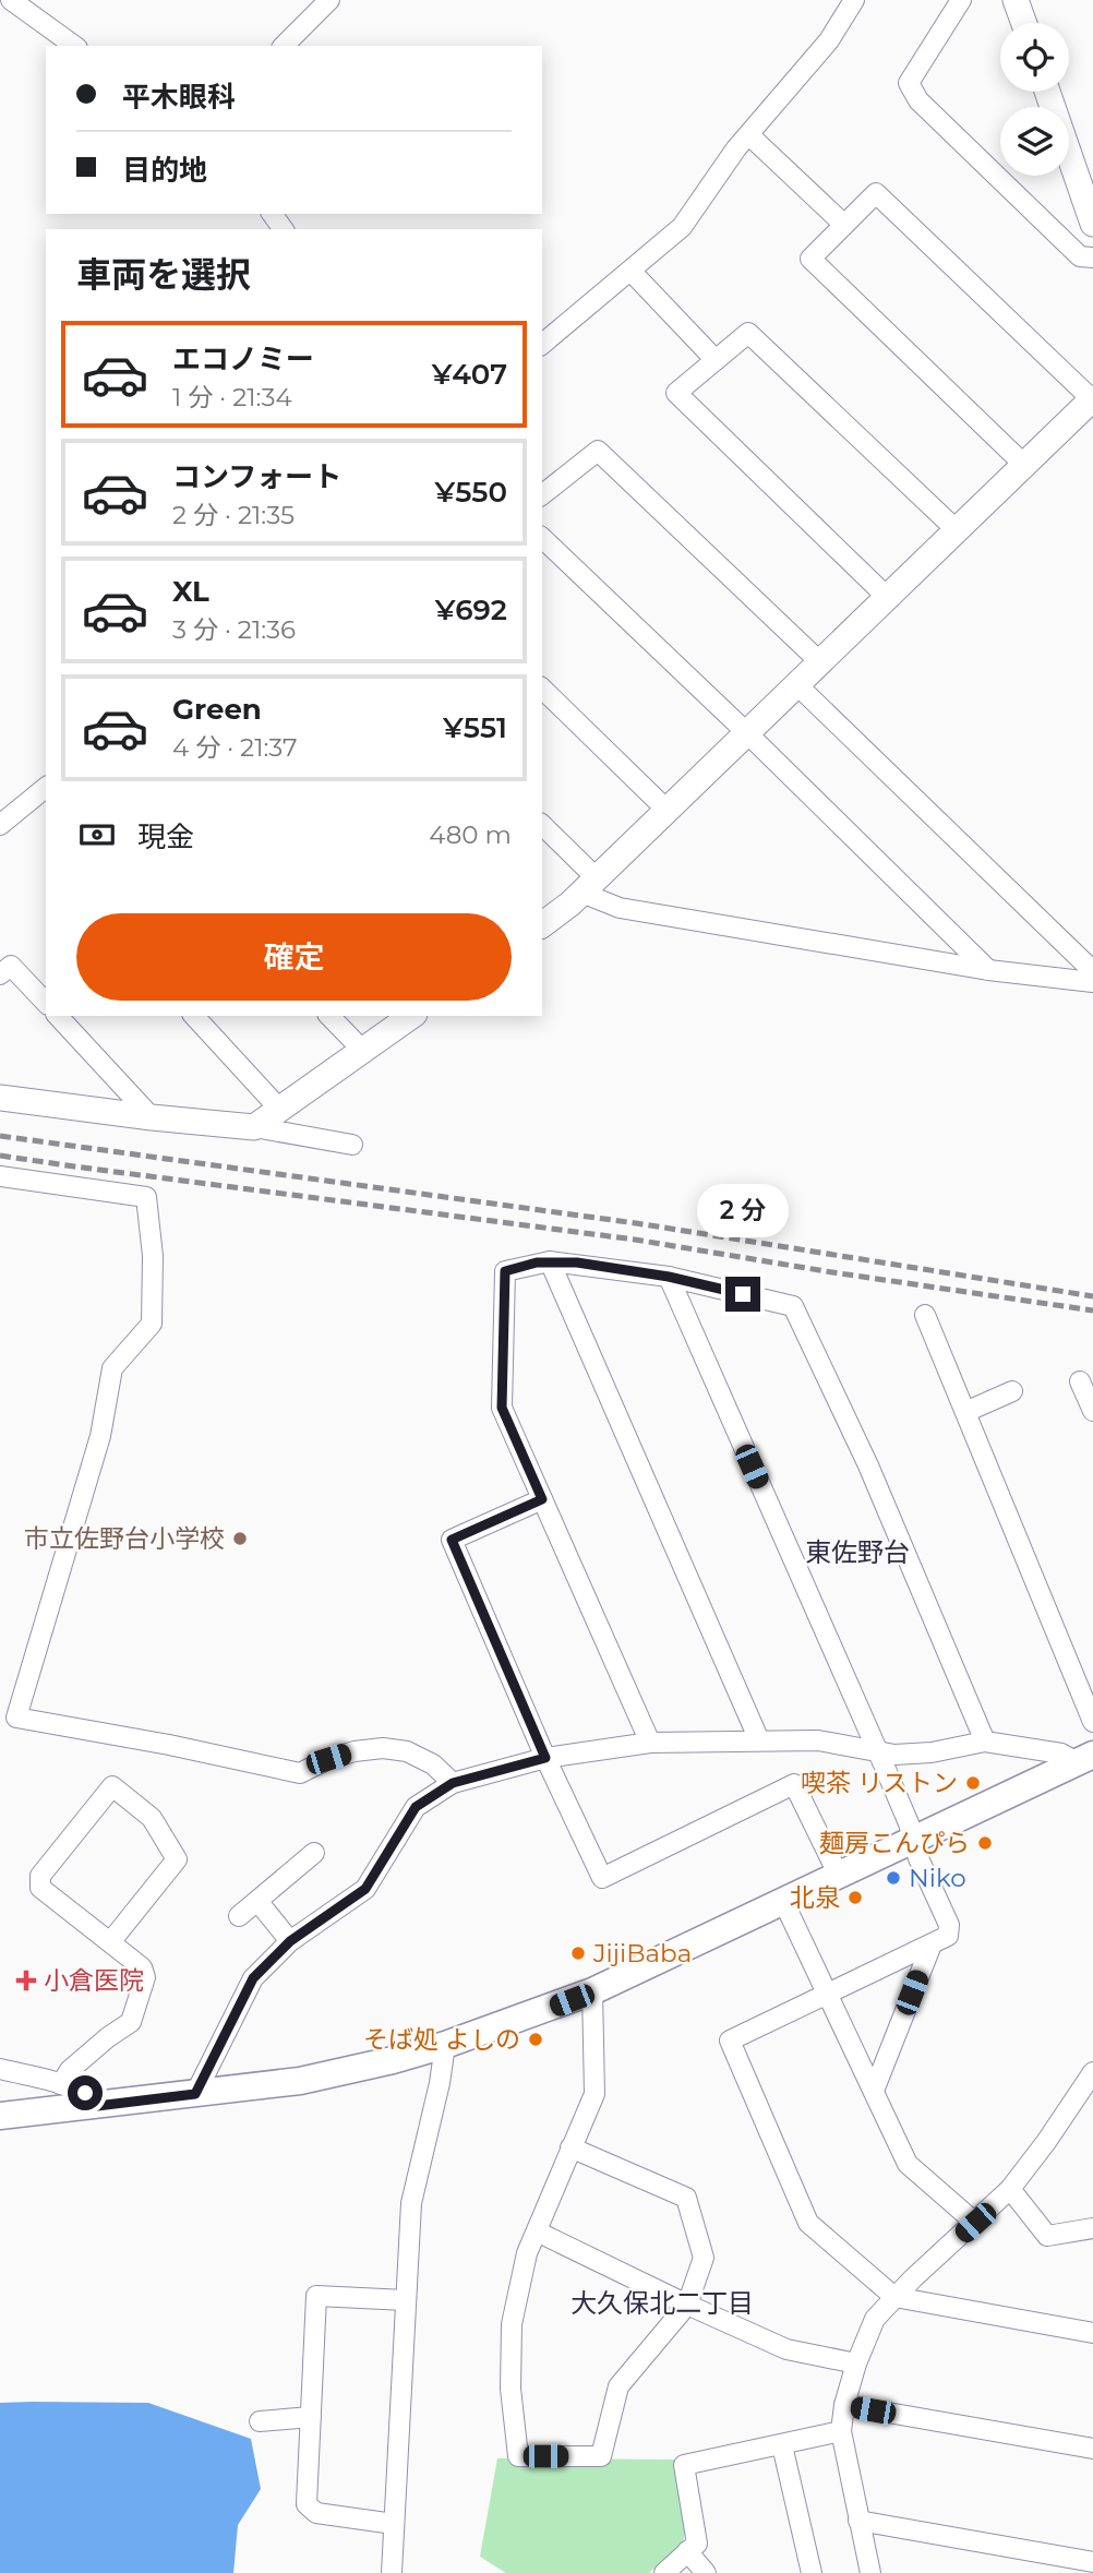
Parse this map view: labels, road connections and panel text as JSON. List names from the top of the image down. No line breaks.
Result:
{"districts":["東佐野台","大久保北二丁目"],"places":{"other":["市立佐野台小学校","喫茶 リストン","麺房こんぴら","Niko","北泉","JijiBaba","そば処 よしの"],"health":["小倉医院"]},"page":{"banner":["平木眼科","目的地"],"heading":"車両を選択","list":[{"name":"エコノミー","note":"1 分 · 21:34","value":"¥407"},{"name":"コンフォート","note":"2 分 · 21:35","value":"¥550"},{"name":"XL","note":"3 分 · 21:36","value":"¥692"},{"name":"Green","note":"4 分 · 21:37","value":"¥551"}],"pay":["現金","480 m"],"buttons":"確定","bubble":"2 分"}}
